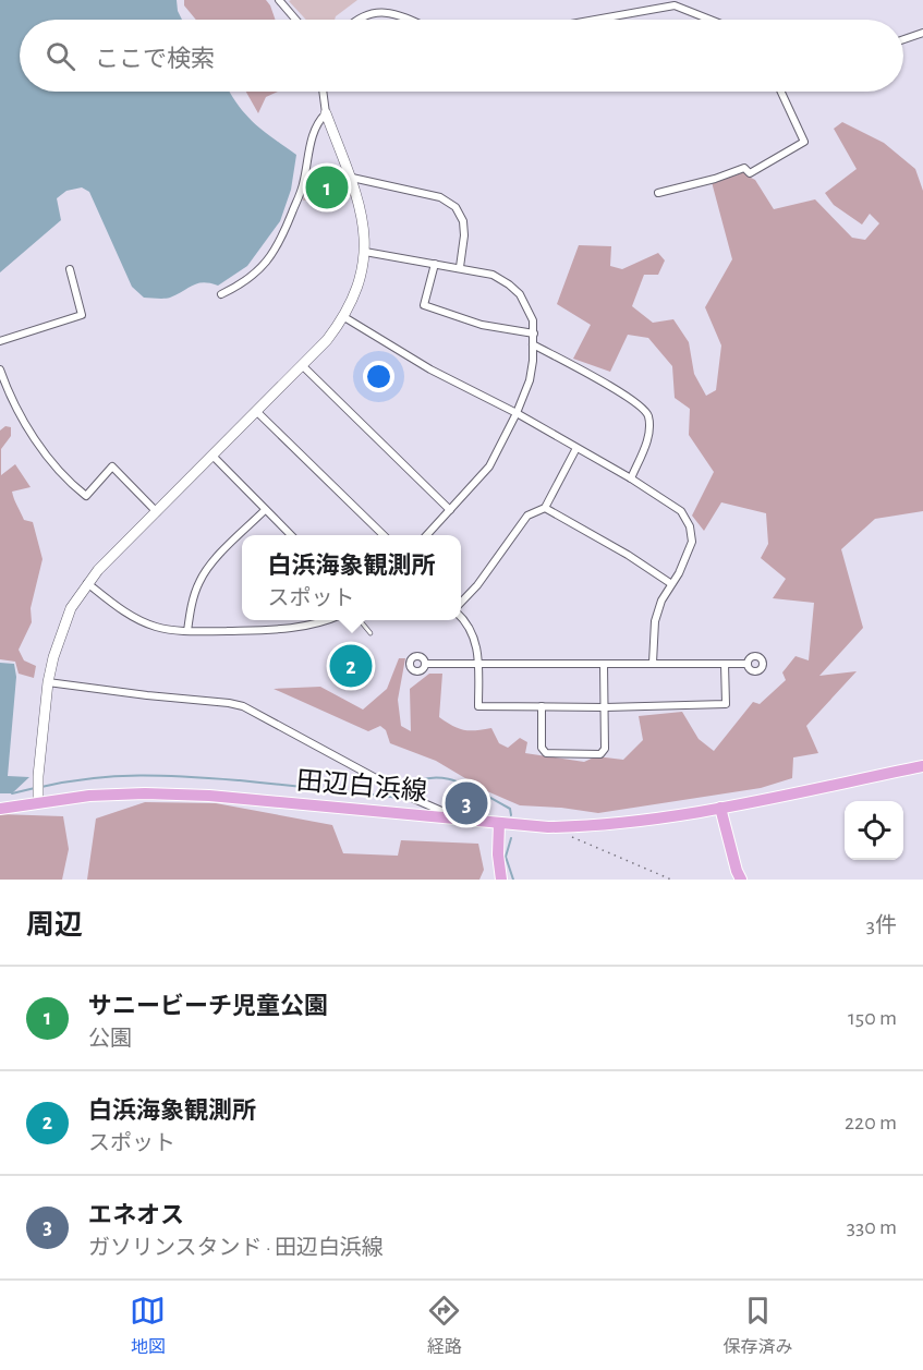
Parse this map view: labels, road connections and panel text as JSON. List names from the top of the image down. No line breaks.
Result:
{"streets":{"main road":["田辺白浜線"]},"page":{"search":"ここで検索","pins":["1","2","3"],"popup":["白浜海象観測所","スポット"],"heading":["周辺","3件"],"list":[{"mark":"1","name":"サニービーチ児童公園","note":"公園","value":"150 m"},{"mark":"2","name":"白浜海象観測所","note":"スポット","value":"220 m"},{"mark":"3","name":"エネオス","note":"ガソリンスタンド · 田辺白浜線","value":"330 m"}],"nav":["地図","経路","保存済み"]}}
